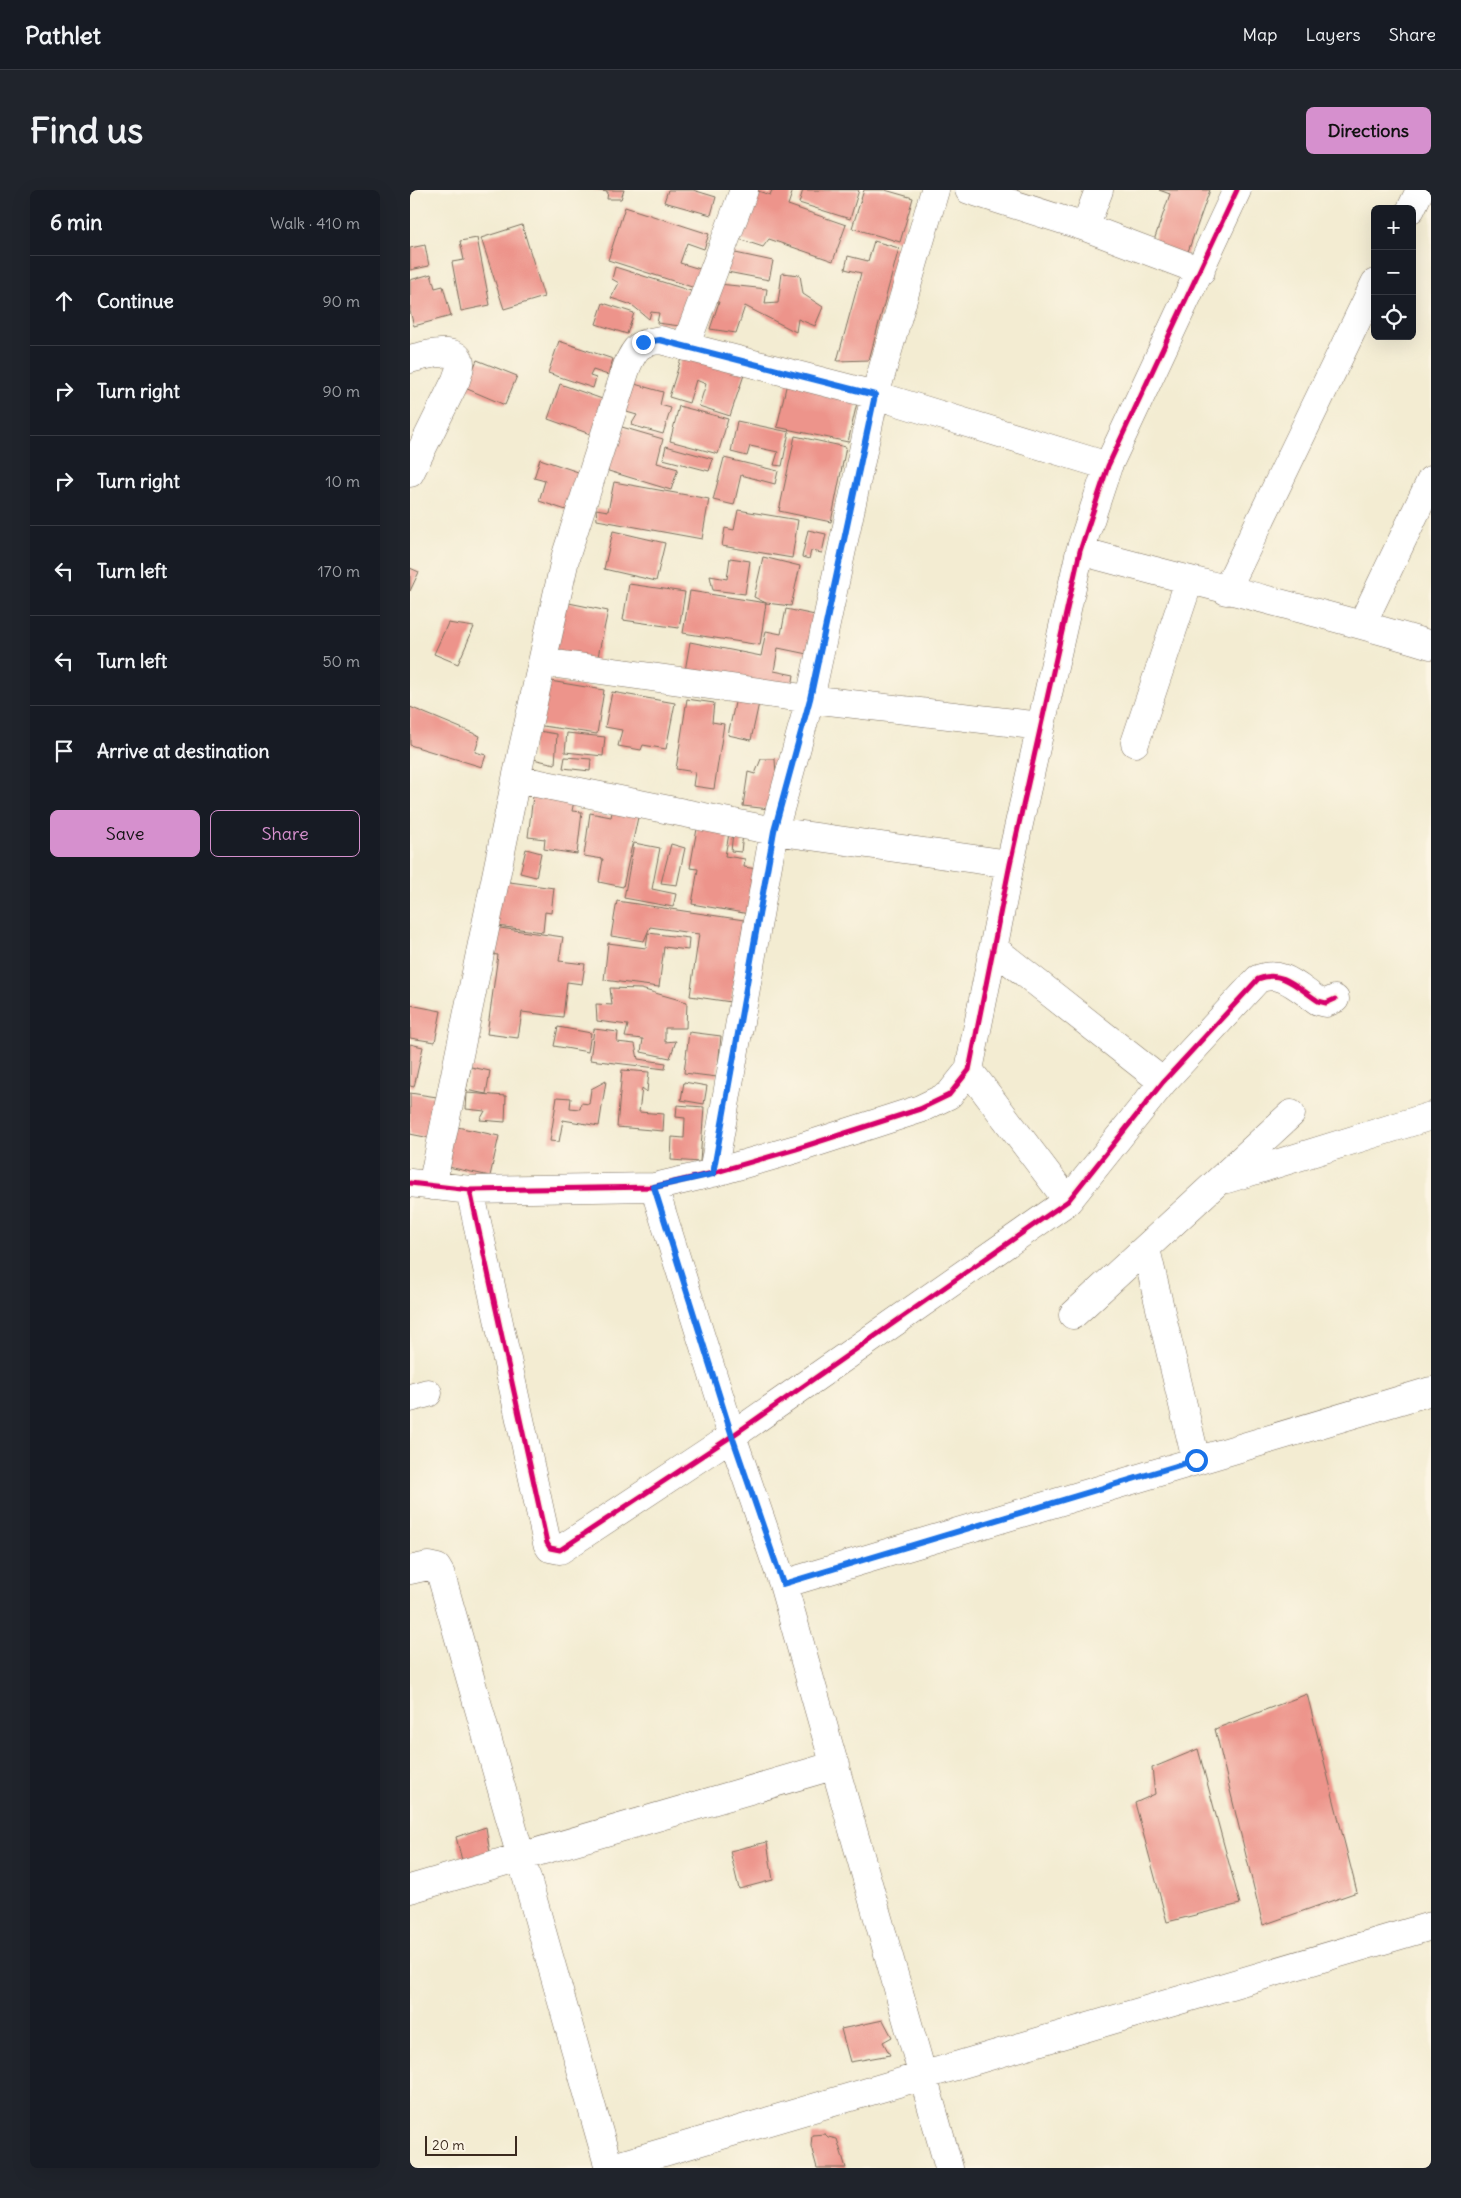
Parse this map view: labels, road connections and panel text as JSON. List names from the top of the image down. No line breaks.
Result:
{"scale_bar":"20 m","page":{"header":"Pathlet","nav":["Map","Layers","Share"],"buttons":["Directions",["Save","Share"]],"title":"Find us","heading":["6 min","Walk · 410 m"],"map_buttons":["+","−"],"list":[["Continue","90 m"],["Turn right","90 m"],["Turn right","10 m"],["Turn left","170 m"],["Turn left","50 m"],"Arrive at destination"],"scale":"20 m"}}
